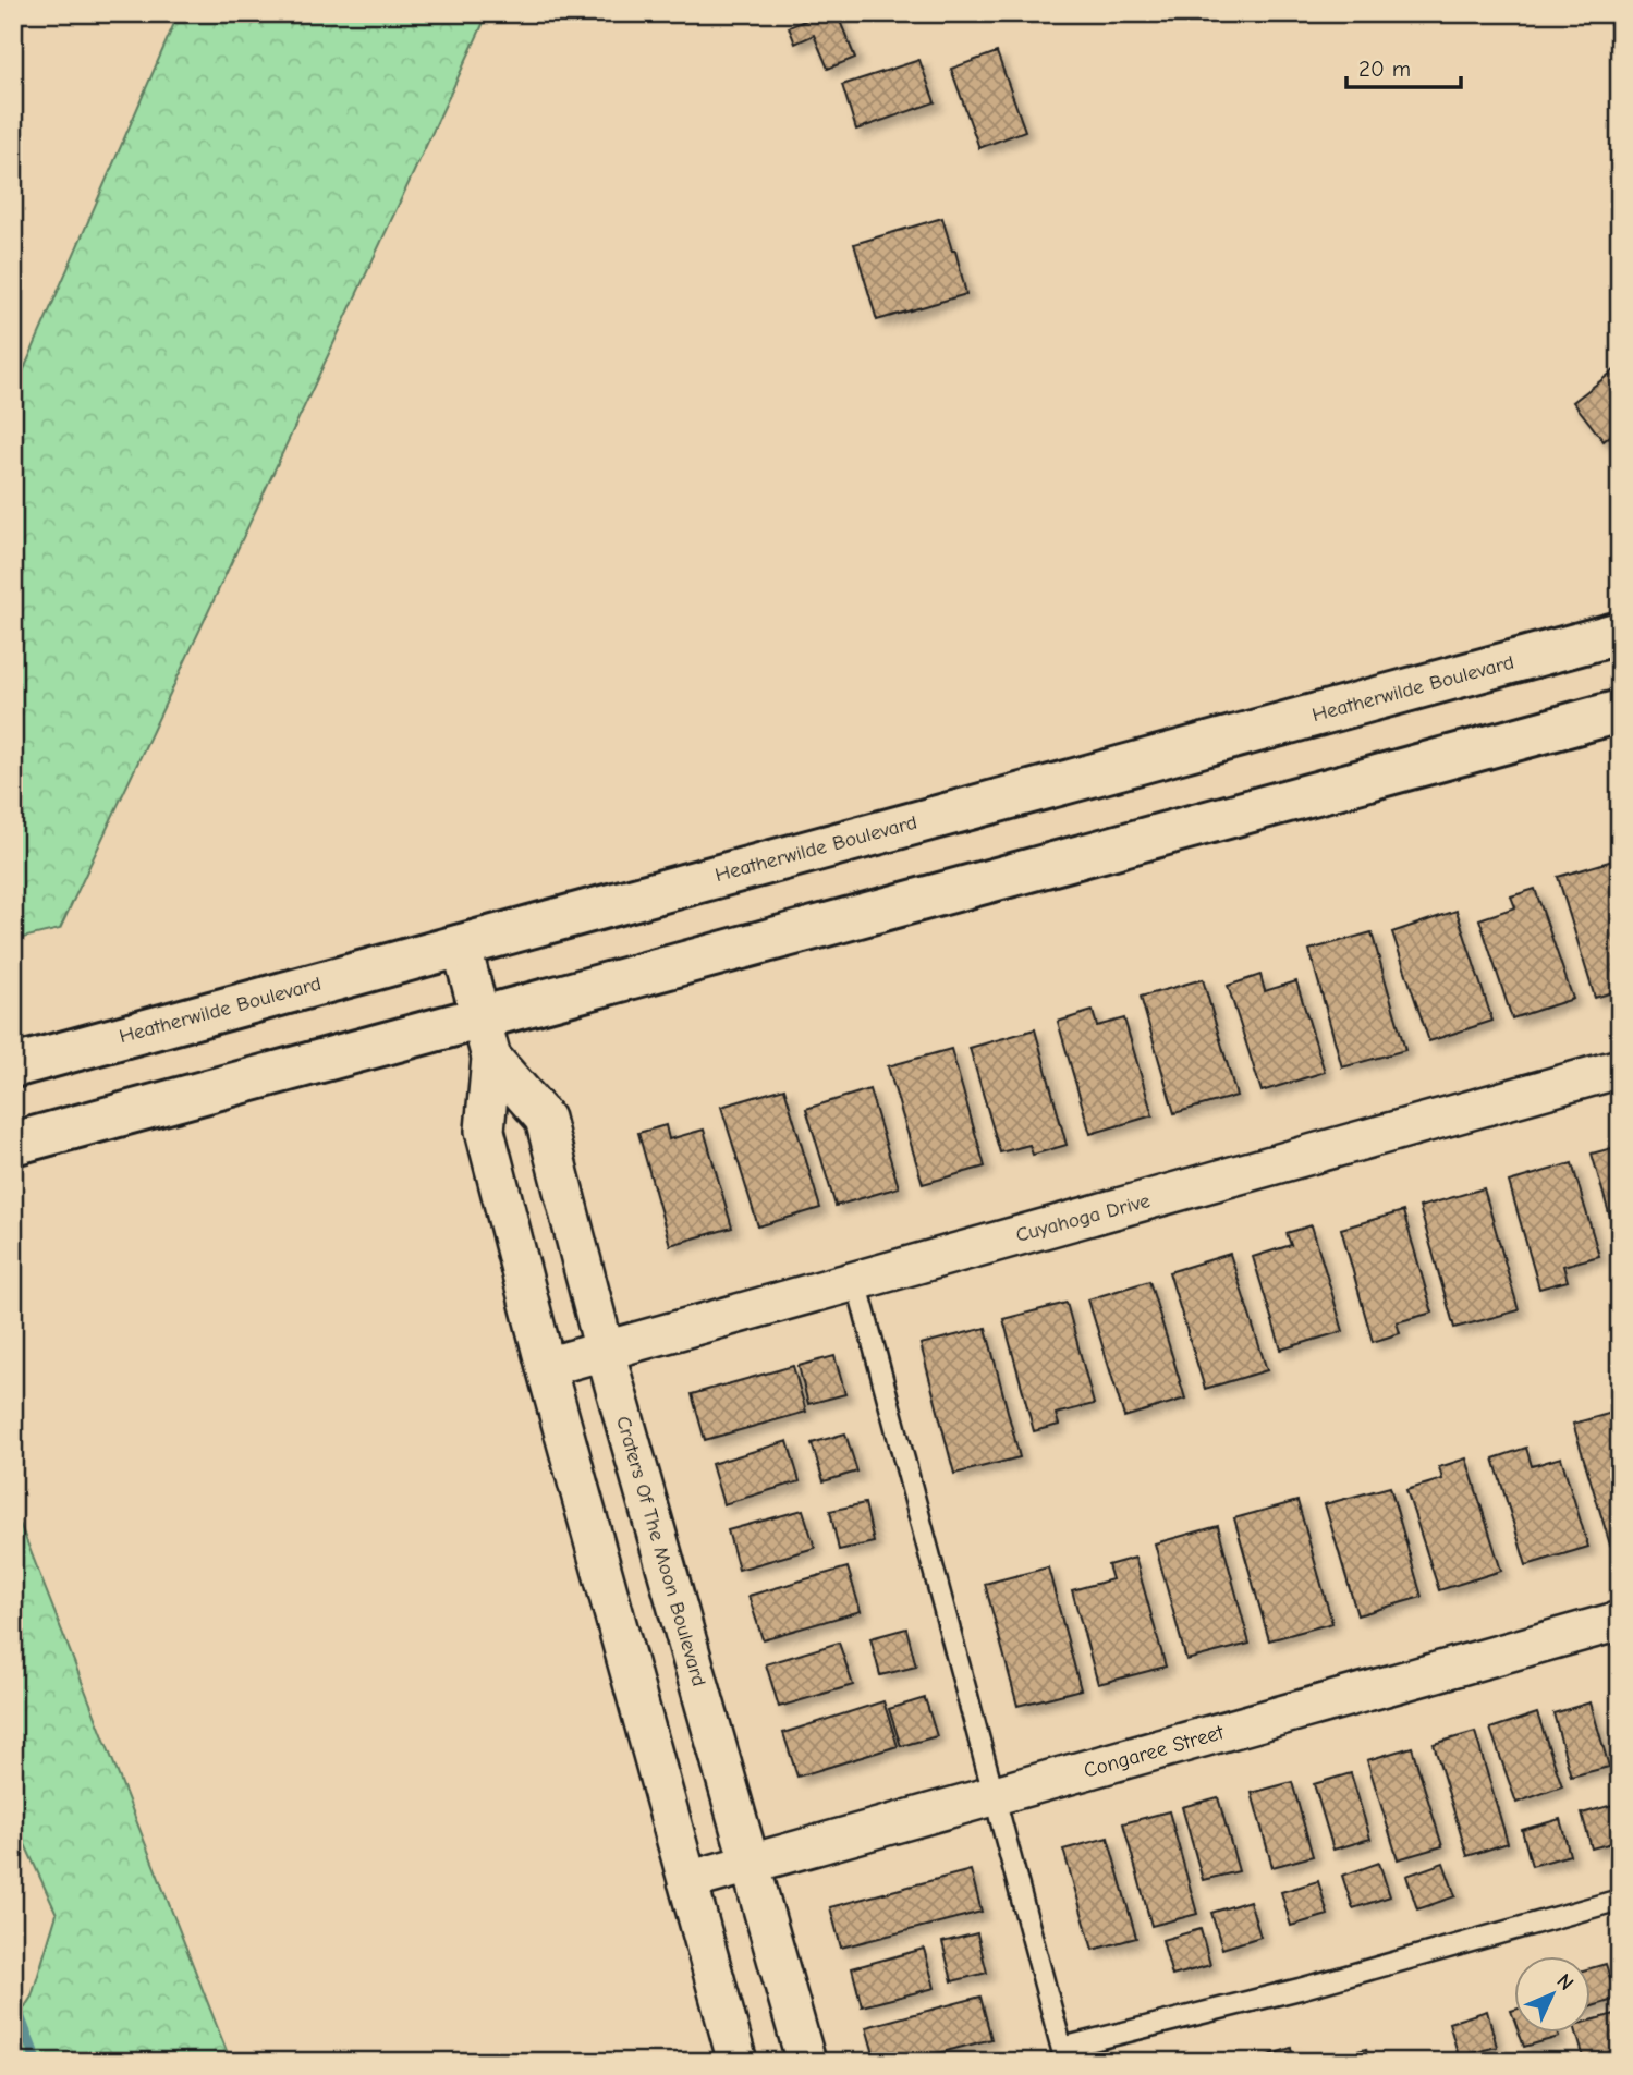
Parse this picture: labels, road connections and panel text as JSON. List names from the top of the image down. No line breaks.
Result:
{"streets":{"main road":["Heatherwilde Boulevard"],"street":["Cuyahoga Drive","Craters Of The Moon Boulevard","Congaree Street"]},"crossings":[["Heatherwilde Boulevard","Craters Of The Moon Boulevard"],["Cuyahoga Drive","Craters Of The Moon Boulevard"],["Craters Of The Moon Boulevard","Congaree Street"]],"scale_bar":"20 m","north":"top right"}
